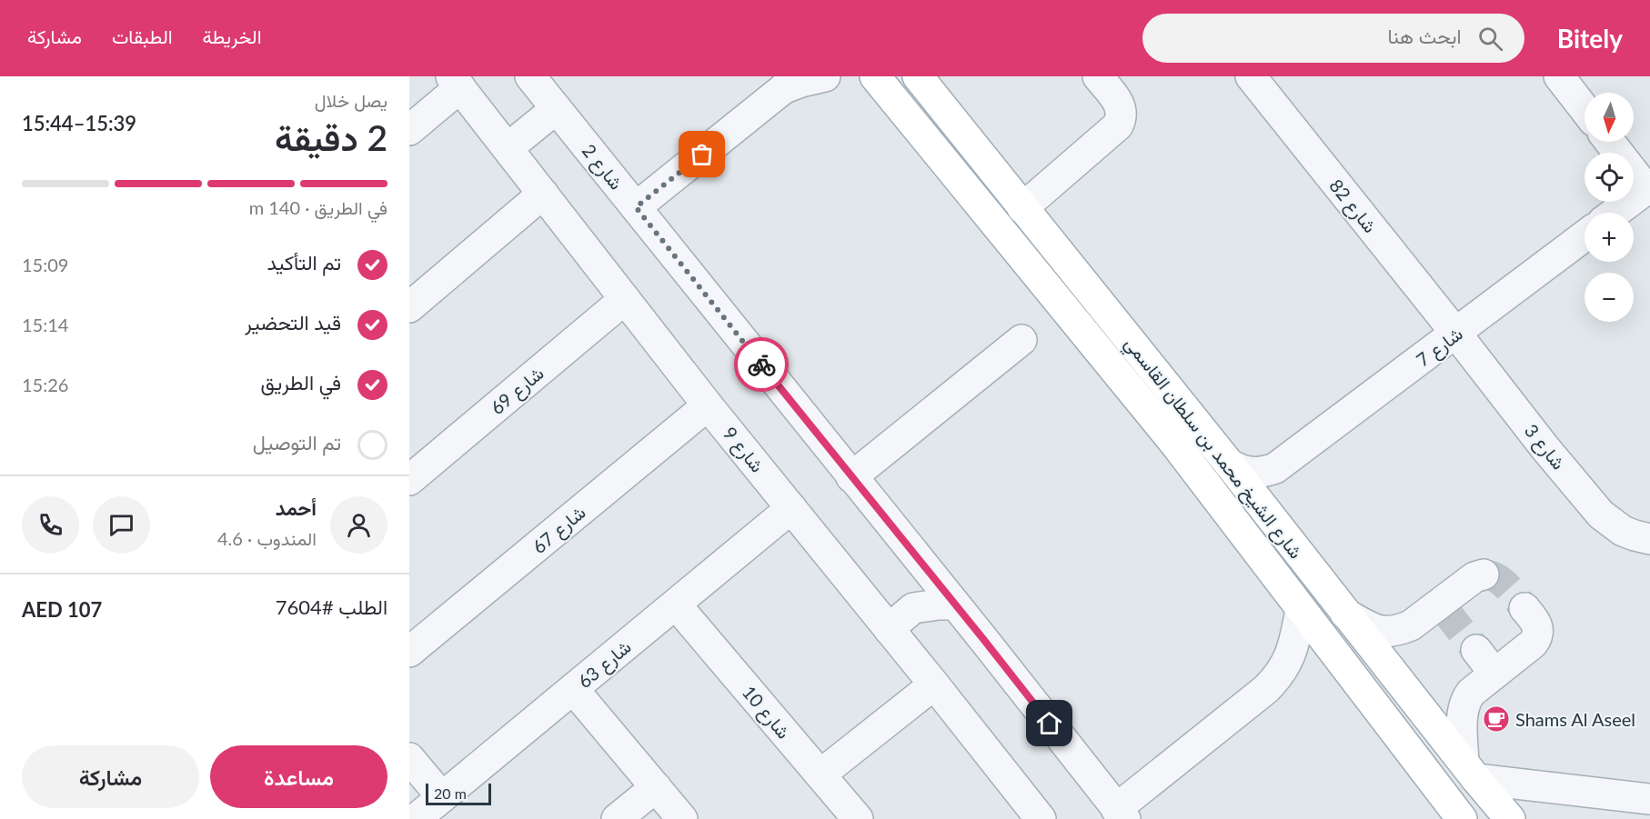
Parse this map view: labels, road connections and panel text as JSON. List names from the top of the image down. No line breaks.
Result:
{"streets":{"main road":["شارع الشيخ محمد بن سلطان القاسمي"],"street":["شارع 2","شارع 82","شارع 7","شارع 69","شارع 3","شارع 9","شارع 67","شارع 63","شارع 10"]},"crossings":[["شارع 82","شارع 7"],["شارع 82","شارع 3"],["شارع 7","شارع 3"],["شارع 7","شارع الشيخ محمد بن سلطان القاسمي"],["شارع 69","شارع 9"],["شارع 9","شارع 67"],["شارع 9","شارع 63"],["شارع 63","شارع 10"]],"places":{"cafe":["Shams Al Aseel"]},"scale_bar":"20 m","north":"bottom","page":{"header":"Bitely","search":"ابحث هنا","nav":["الخريطة","الطبقات","مشاركة"],"heading":["2 دقيقة","يصل خلال","15:39–15:44"],"panel":["أحمد","المندوب · 4.6","الطلب #7604","AED 107"],"map_buttons":["+","−"],"bar":"في الطريق · 140 m","list":[["تم التأكيد","15:09"],["قيد التحضير","15:14"],["في الطريق","15:26"],"تم التوصيل"],"buttons":["مساعدة","مشاركة"],"scale":"20 m"}}
